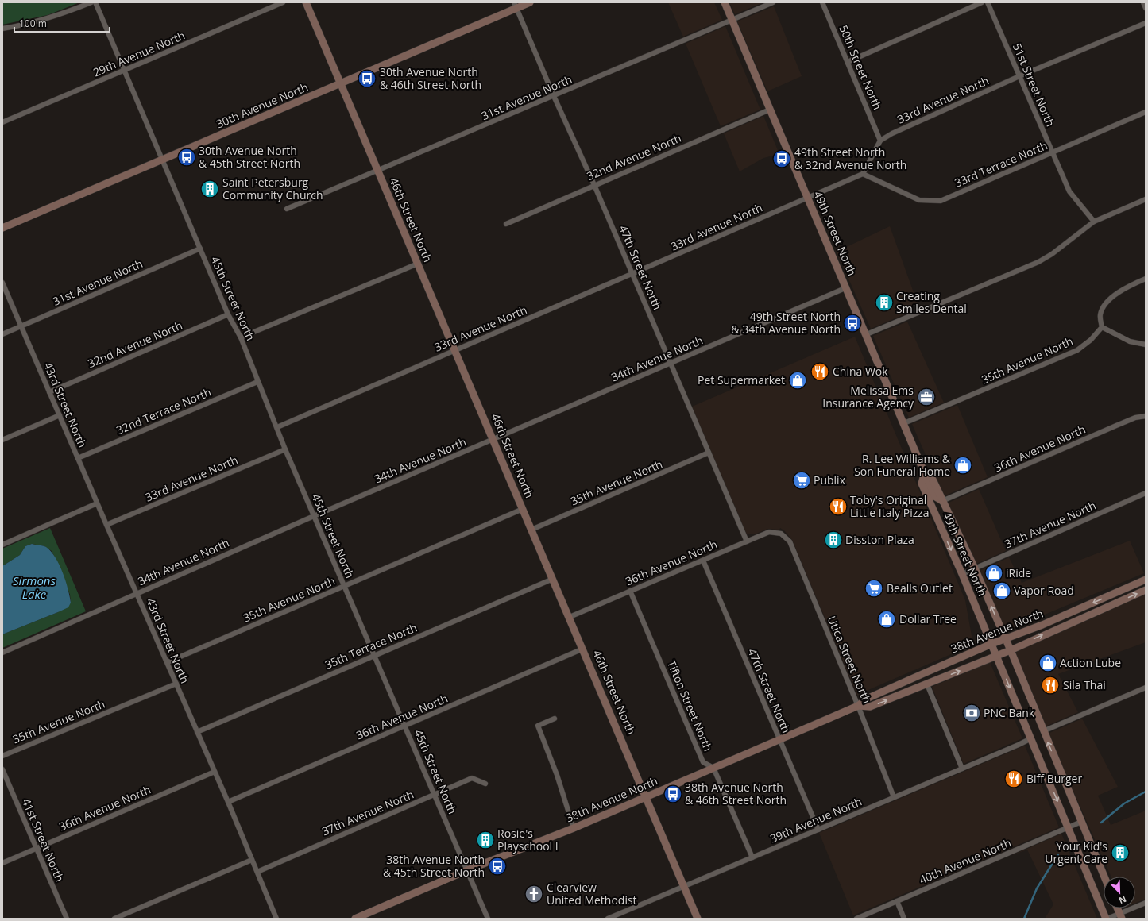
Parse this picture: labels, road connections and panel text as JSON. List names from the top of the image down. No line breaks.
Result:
{"streets":{"main road":["30th Avenue North","46th Street North","49th Street North","38th Avenue North"],"street":["29th Avenue North","50th Street North","51st Street North","31st Avenue North","33rd Avenue North","32nd Avenue North","33rd Terrace North","47th Street North","45th Street North","34th Avenue North","35th Avenue North","43rd Street North","32nd Terrace North","36th Avenue North","37th Avenue North","35th Terrace North","Utica Street North","Tifton Street North","39th Avenue North","41st Street North","40th Avenue North"]},"crossings":[["29th Avenue North","45th Street North"],["50th Street North","33rd Avenue North"],["51st Street North","33rd Avenue North"],["51st Street North","33rd Terrace North"],["31st Avenue North","46th Street North"],["31st Avenue North","49th Street North"],["31st Avenue North","47th Street North"],["31st Avenue North","45th Street North"],["31st Avenue North","43rd Street North"],["33rd Avenue North","33rd Terrace North"],["33rd Avenue North","46th Street North"],["33rd Avenue North","49th Street North"],["33rd Avenue North","47th Street North"],["33rd Avenue North","45th Street North"],["33rd Avenue North","43rd Street North"],["30th Avenue North","46th Street North"],["30th Avenue North","47th Street North"],["30th Avenue North","45th Street North"],["32nd Avenue North","49th Street North"],["32nd Avenue North","47th Street North"],["32nd Avenue North","45th Street North"],["32nd Avenue North","43rd Street North"],["46th Street North","34th Avenue North"],["46th Street North","35th Avenue North"],["46th Street North","36th Avenue North"],["46th Street North","38th Avenue North"],["46th Street North","35th Terrace North"],["46th Street North","39th Avenue North"],["49th Street North","34th Avenue North"],["49th Street North","35th Avenue North"],["49th Street North","36th Avenue North"],["49th Street North","37th Avenue North"],["49th Street North","38th Avenue North"],["47th Street North","34th Avenue North"],["47th Street North","35th Avenue North"],["47th Street North","36th Avenue North"],["47th Street North","38th Avenue North"],["47th Street North","39th Avenue North"],["45th Street North","34th Avenue North"],["45th Street North","35th Avenue North"],["45th Street North","32nd Terrace North"],["45th Street North","36th Avenue North"],["45th Street North","37th Avenue North"],["45th Street North","38th Avenue North"],["45th Street North","35th Terrace North"],["34th Avenue North","43rd Street North"],["35th Avenue North","43rd Street North"],["43rd Street North","32nd Terrace North"],["43rd Street North","36th Avenue North"],["43rd Street North","37th Avenue North"],["43rd Street North","35th Terrace North"],["36th Avenue North","Utica Street North"],["36th Avenue North","Tifton Street North"],["36th Avenue North","41st Street North"],["38th Avenue North","Utica Street North"],["38th Avenue North","Tifton Street North"],["Utica Street North","39th Avenue North"],["Tifton Street North","39th Avenue North"]],"water":["Sirmons Lake"],"places":{"bus stop":["30th Avenue North & 46th Street North","30th Avenue North & 45th Street North","49th Street North & 32nd Avenue North","49th Street North & 34th Avenue North","38th Avenue North & 46th Street North","38th Avenue North & 45th Street North"],"building":["Saint Petersburg Community Church","Creating Smiles Dental","Disston Plaza","Rosie's Playschool I","Your Kid's Urgent Care"],"restaurant":["China Wok","Toby's Original Little Italy Pizza","Sila Thai","Biff Burger"],"shop":["Pet Supermarket","R. Lee Williams & Son Funeral Home","iRide","Vapor Road","Dollar Tree","Action Lube"],"office":["Melissa Ems Insurance Agency"],"supermarket":["Publix","Bealls Outlet"],"bank":["PNC Bank"],"church":["Clearview United Methodist"]},"scale_bar":"100 m","north":"bottom right"}
